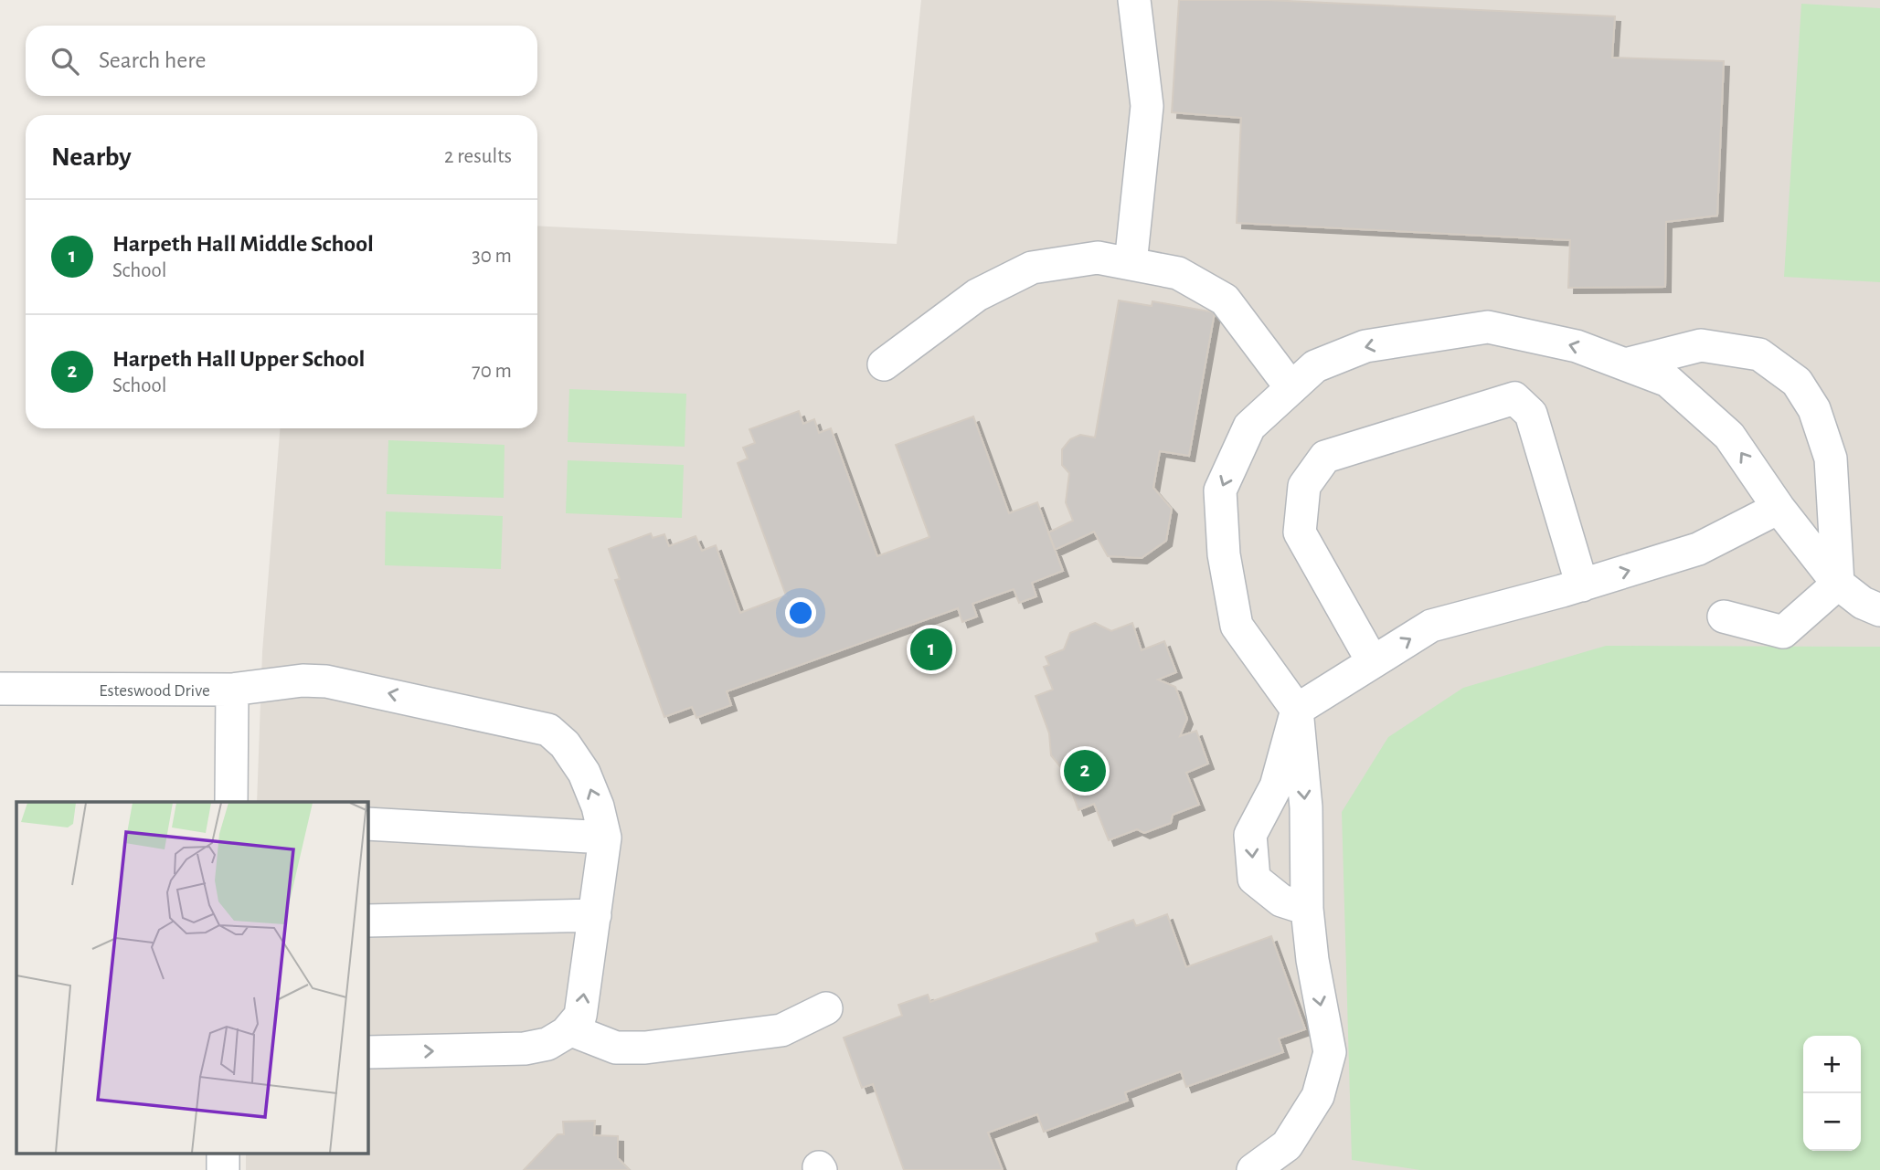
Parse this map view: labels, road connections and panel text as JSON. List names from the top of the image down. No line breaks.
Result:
{"streets":{"street":["Esteswood Drive"]},"page":{"search":"Search here","heading":["Nearby","2 results"],"list":[{"mark":"1","name":"Harpeth Hall Middle School","note":"School","value":"30 m"},{"mark":"2","name":"Harpeth Hall Upper School","note":"School","value":"70 m"}],"pins":["1","2"],"map_buttons":["+","−"]}}
